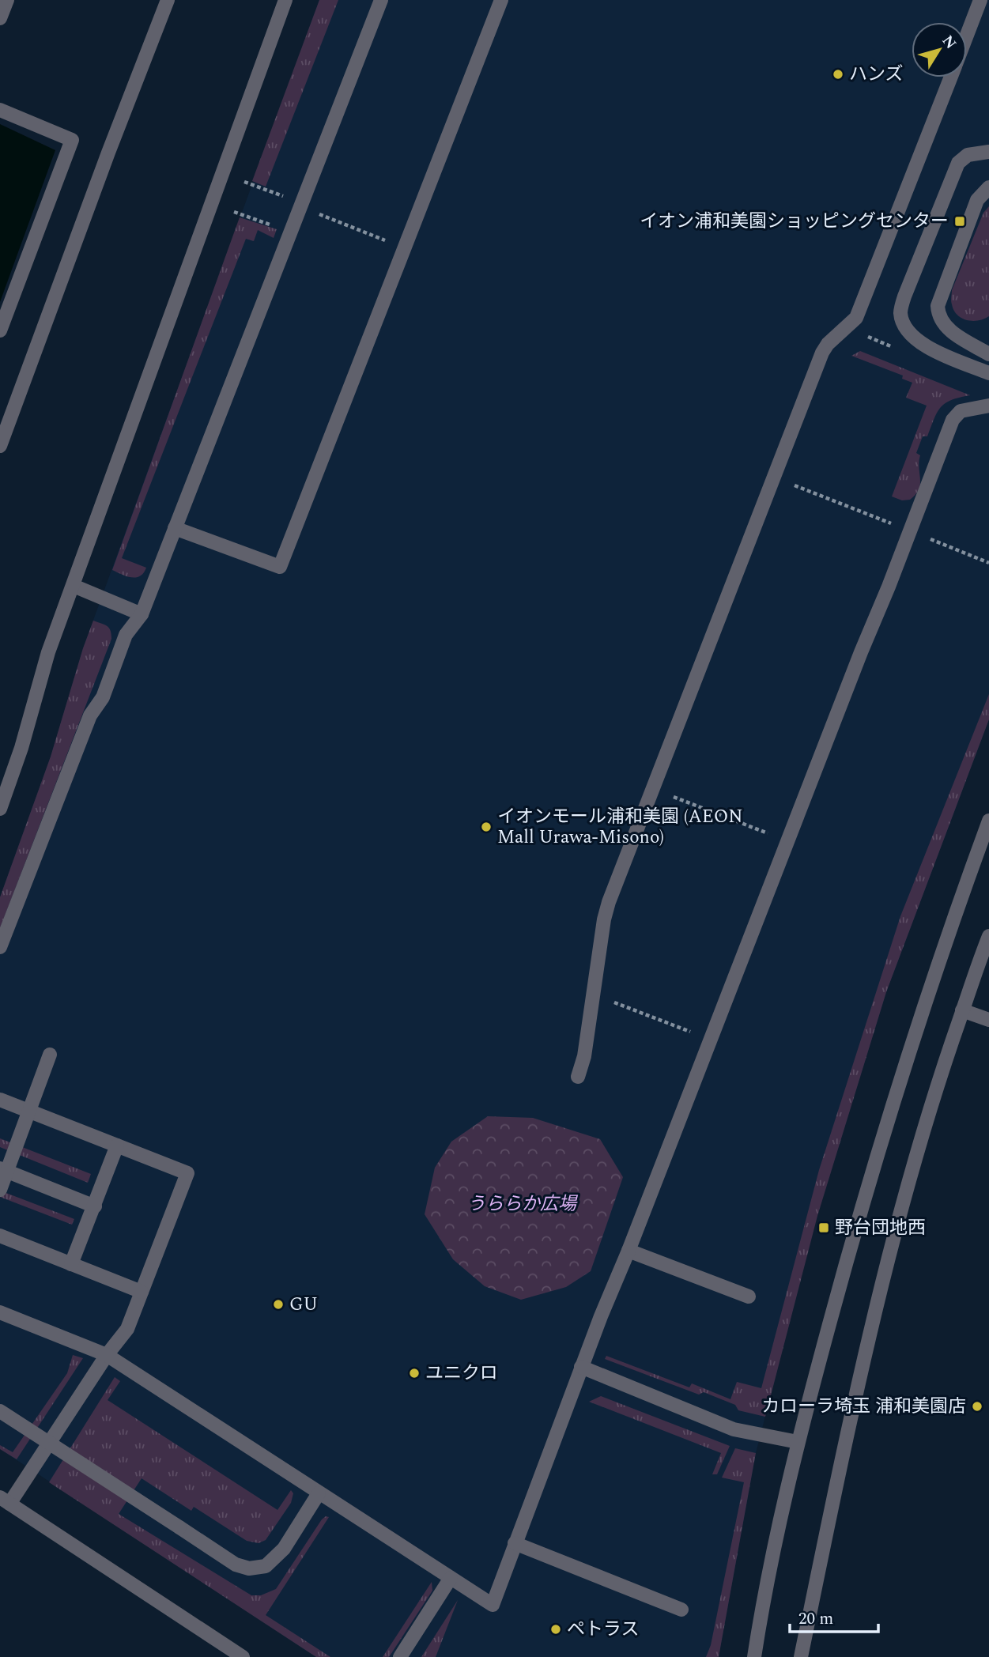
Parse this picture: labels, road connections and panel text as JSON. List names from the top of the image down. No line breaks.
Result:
{"parks":["うららか広場"],"places":{"other":["ハンズ","イオンモール浦和美園 (AEON Mall Urawa-Misono)","GU","ユニクロ","カローラ埼玉 浦和美園店","ペトラス"],"transit":["イオン浦和美園ショッピングセンター","野台団地西"]},"scale_bar":"20 m","north":"top right"}
